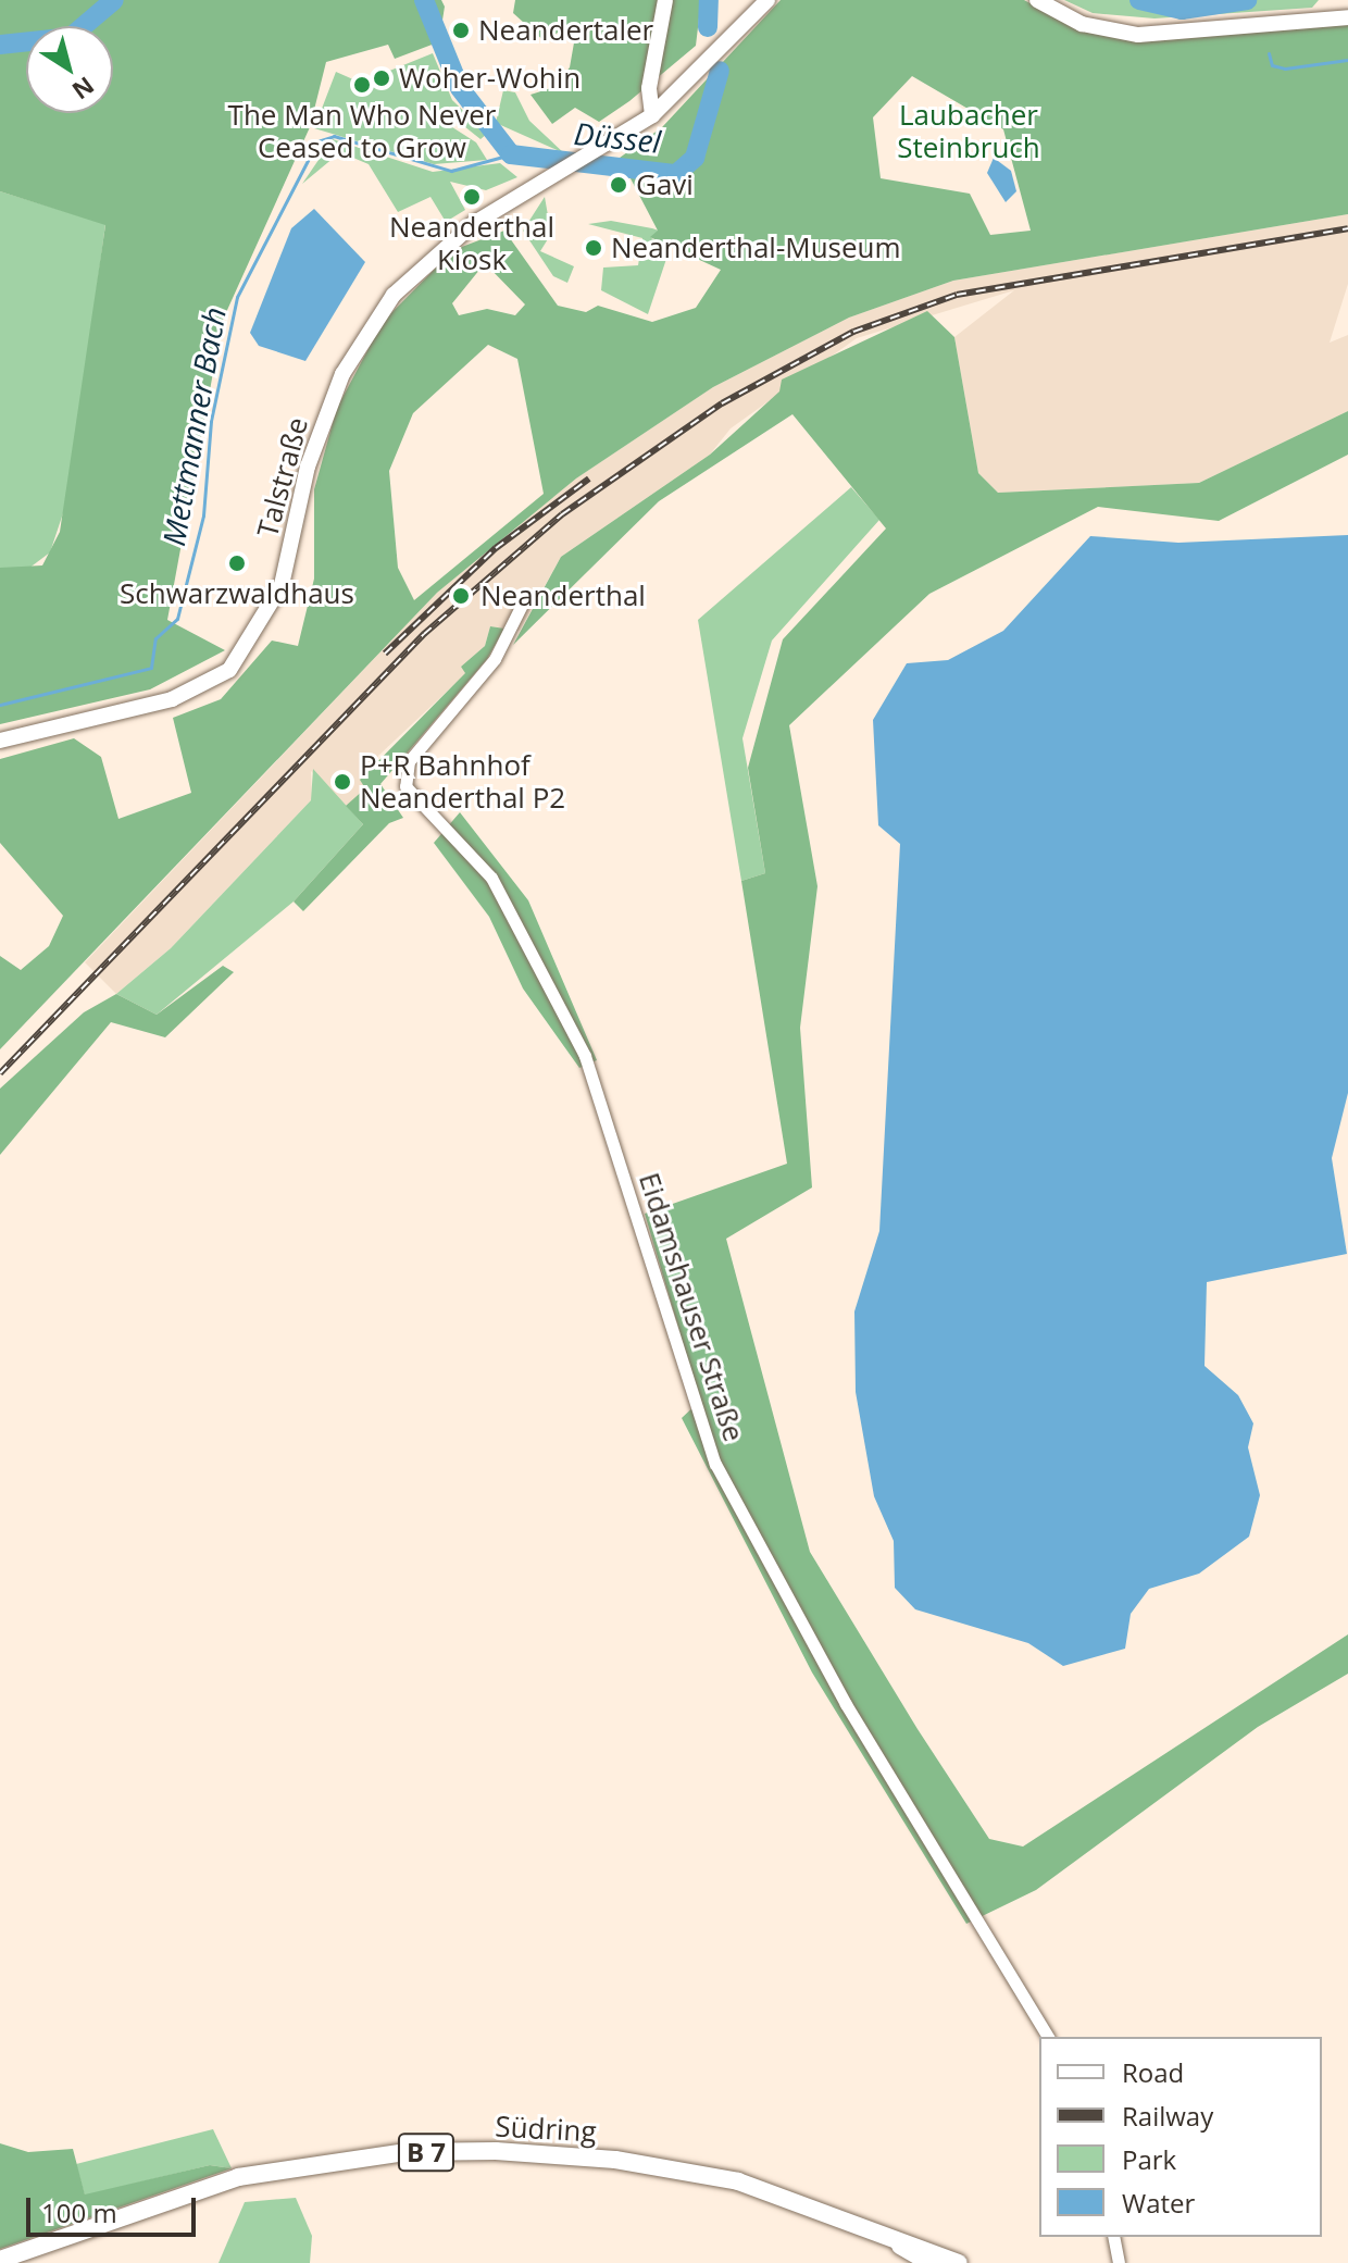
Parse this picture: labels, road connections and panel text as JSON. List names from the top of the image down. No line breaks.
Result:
{"streets":{"main road":["Talstraße","Südring","B 7"],"street":["Eidamshauser Straße"]},"water":["Düssel","Mettmanner Bach"],"parks":["Laubacher Steinbruch"],"places":["Neandertaler","Woher-Wohin","The Man Who Never Ceased to Grow","Gavi","Neanderthal Kiosk","Neanderthal-Museum","Schwarzwaldhaus","Neanderthal","P+R Bahnhof Neanderthal P2"],"legend":["Road","Railway","Park","Water"],"scale_bar":"100 m","north":"bottom right"}
